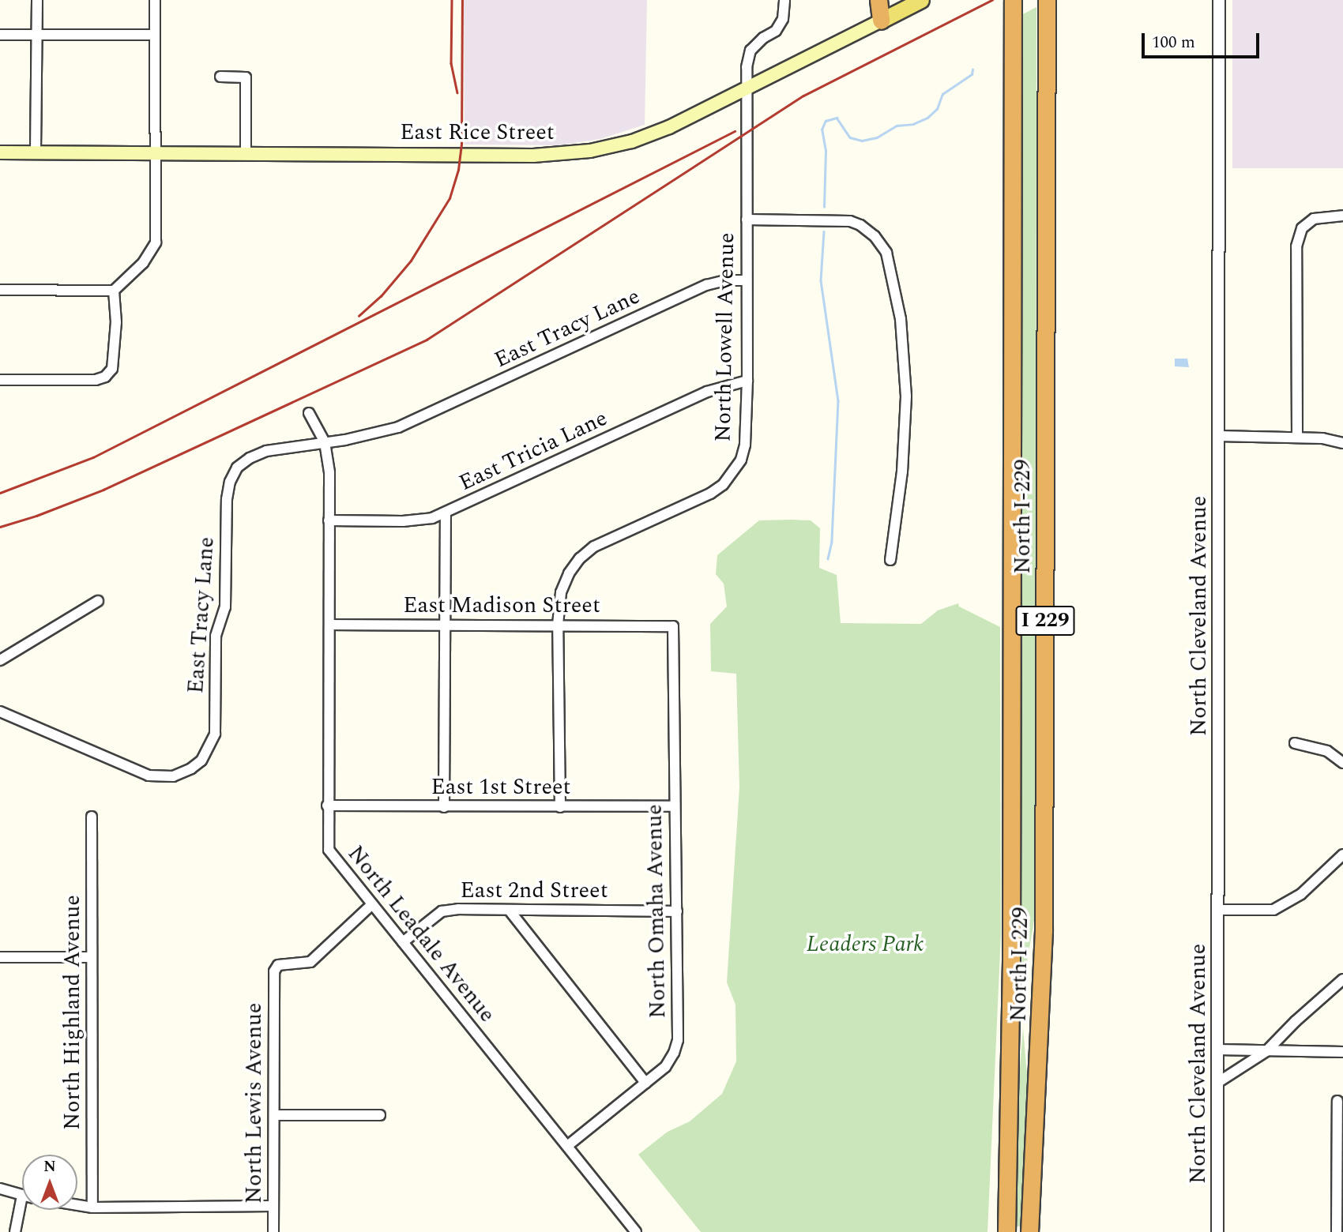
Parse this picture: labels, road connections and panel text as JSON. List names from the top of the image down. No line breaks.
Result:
{"streets":{"highway":["North I-229","I 229"],"main road":["East Rice Street"],"street":["East Tracy Lane","North Lowell Avenue","East Tricia Lane","East Madison Street","North Cleveland Avenue","East 1st Street","East 2nd Street","North Omaha Avenue","North Leadale Avenue","North Highland Avenue","North Lewis Avenue"]},"crossings":[["East Rice Street","North Lowell Avenue"],["East Tracy Lane","North Lowell Avenue"],["East Tracy Lane","North Leadale Avenue"],["North Lowell Avenue","East Tricia Lane"],["North Lowell Avenue","East Madison Street"],["North Lowell Avenue","East 1st Street"],["East Tricia Lane","North Leadale Avenue"],["East Madison Street","North Omaha Avenue"],["East Madison Street","North Leadale Avenue"],["East 1st Street","North Omaha Avenue"],["East 1st Street","North Leadale Avenue"],["East 2nd Street","North Omaha Avenue"],["East 2nd Street","North Leadale Avenue"],["North Omaha Avenue","North Leadale Avenue"],["North Leadale Avenue","North Lewis Avenue"]],"parks":["Leaders Park"],"scale_bar":"100 m","north":"top"}
